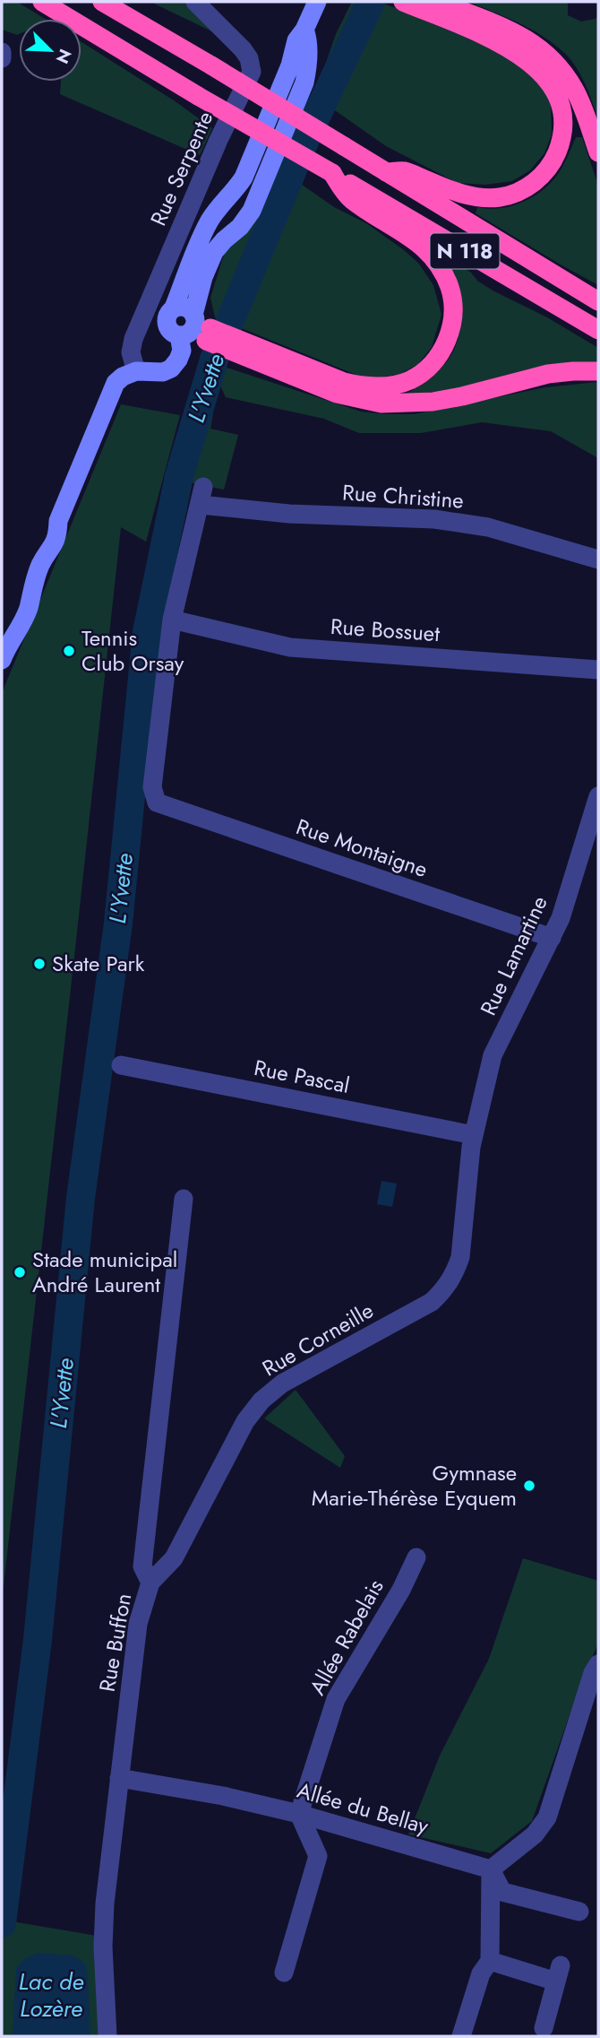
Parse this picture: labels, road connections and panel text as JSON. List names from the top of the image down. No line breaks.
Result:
{"streets":{"highway":["N 118"],"street":["Rue Serpente","Rue Christine","Rue Bossuet","Rue Montaigne","Rue Lamartine","Rue Pascal","Rue Corneille","Allée Rabelais","Rue Buffon","Allée du Bellay"]},"crossings":[["Rue Christine","Rue Bossuet"],["Rue Christine","Rue Montaigne"],["Rue Bossuet","Rue Montaigne"],["Rue Montaigne","Rue Lamartine"],["Rue Lamartine","Rue Pascal"],["Rue Lamartine","Rue Corneille"],["Rue Pascal","Rue Corneille"],["Rue Corneille","Rue Buffon"],["Allée Rabelais","Allée du Bellay"],["Rue Buffon","Allée du Bellay"]],"water":["L'Yvette","Lac de Lozère"],"places":["Tennis Club Orsay","Skate Park","Stade municipal André Laurent","Gymnase Marie-Thérèse Eyquem"],"north":"bottom right"}
